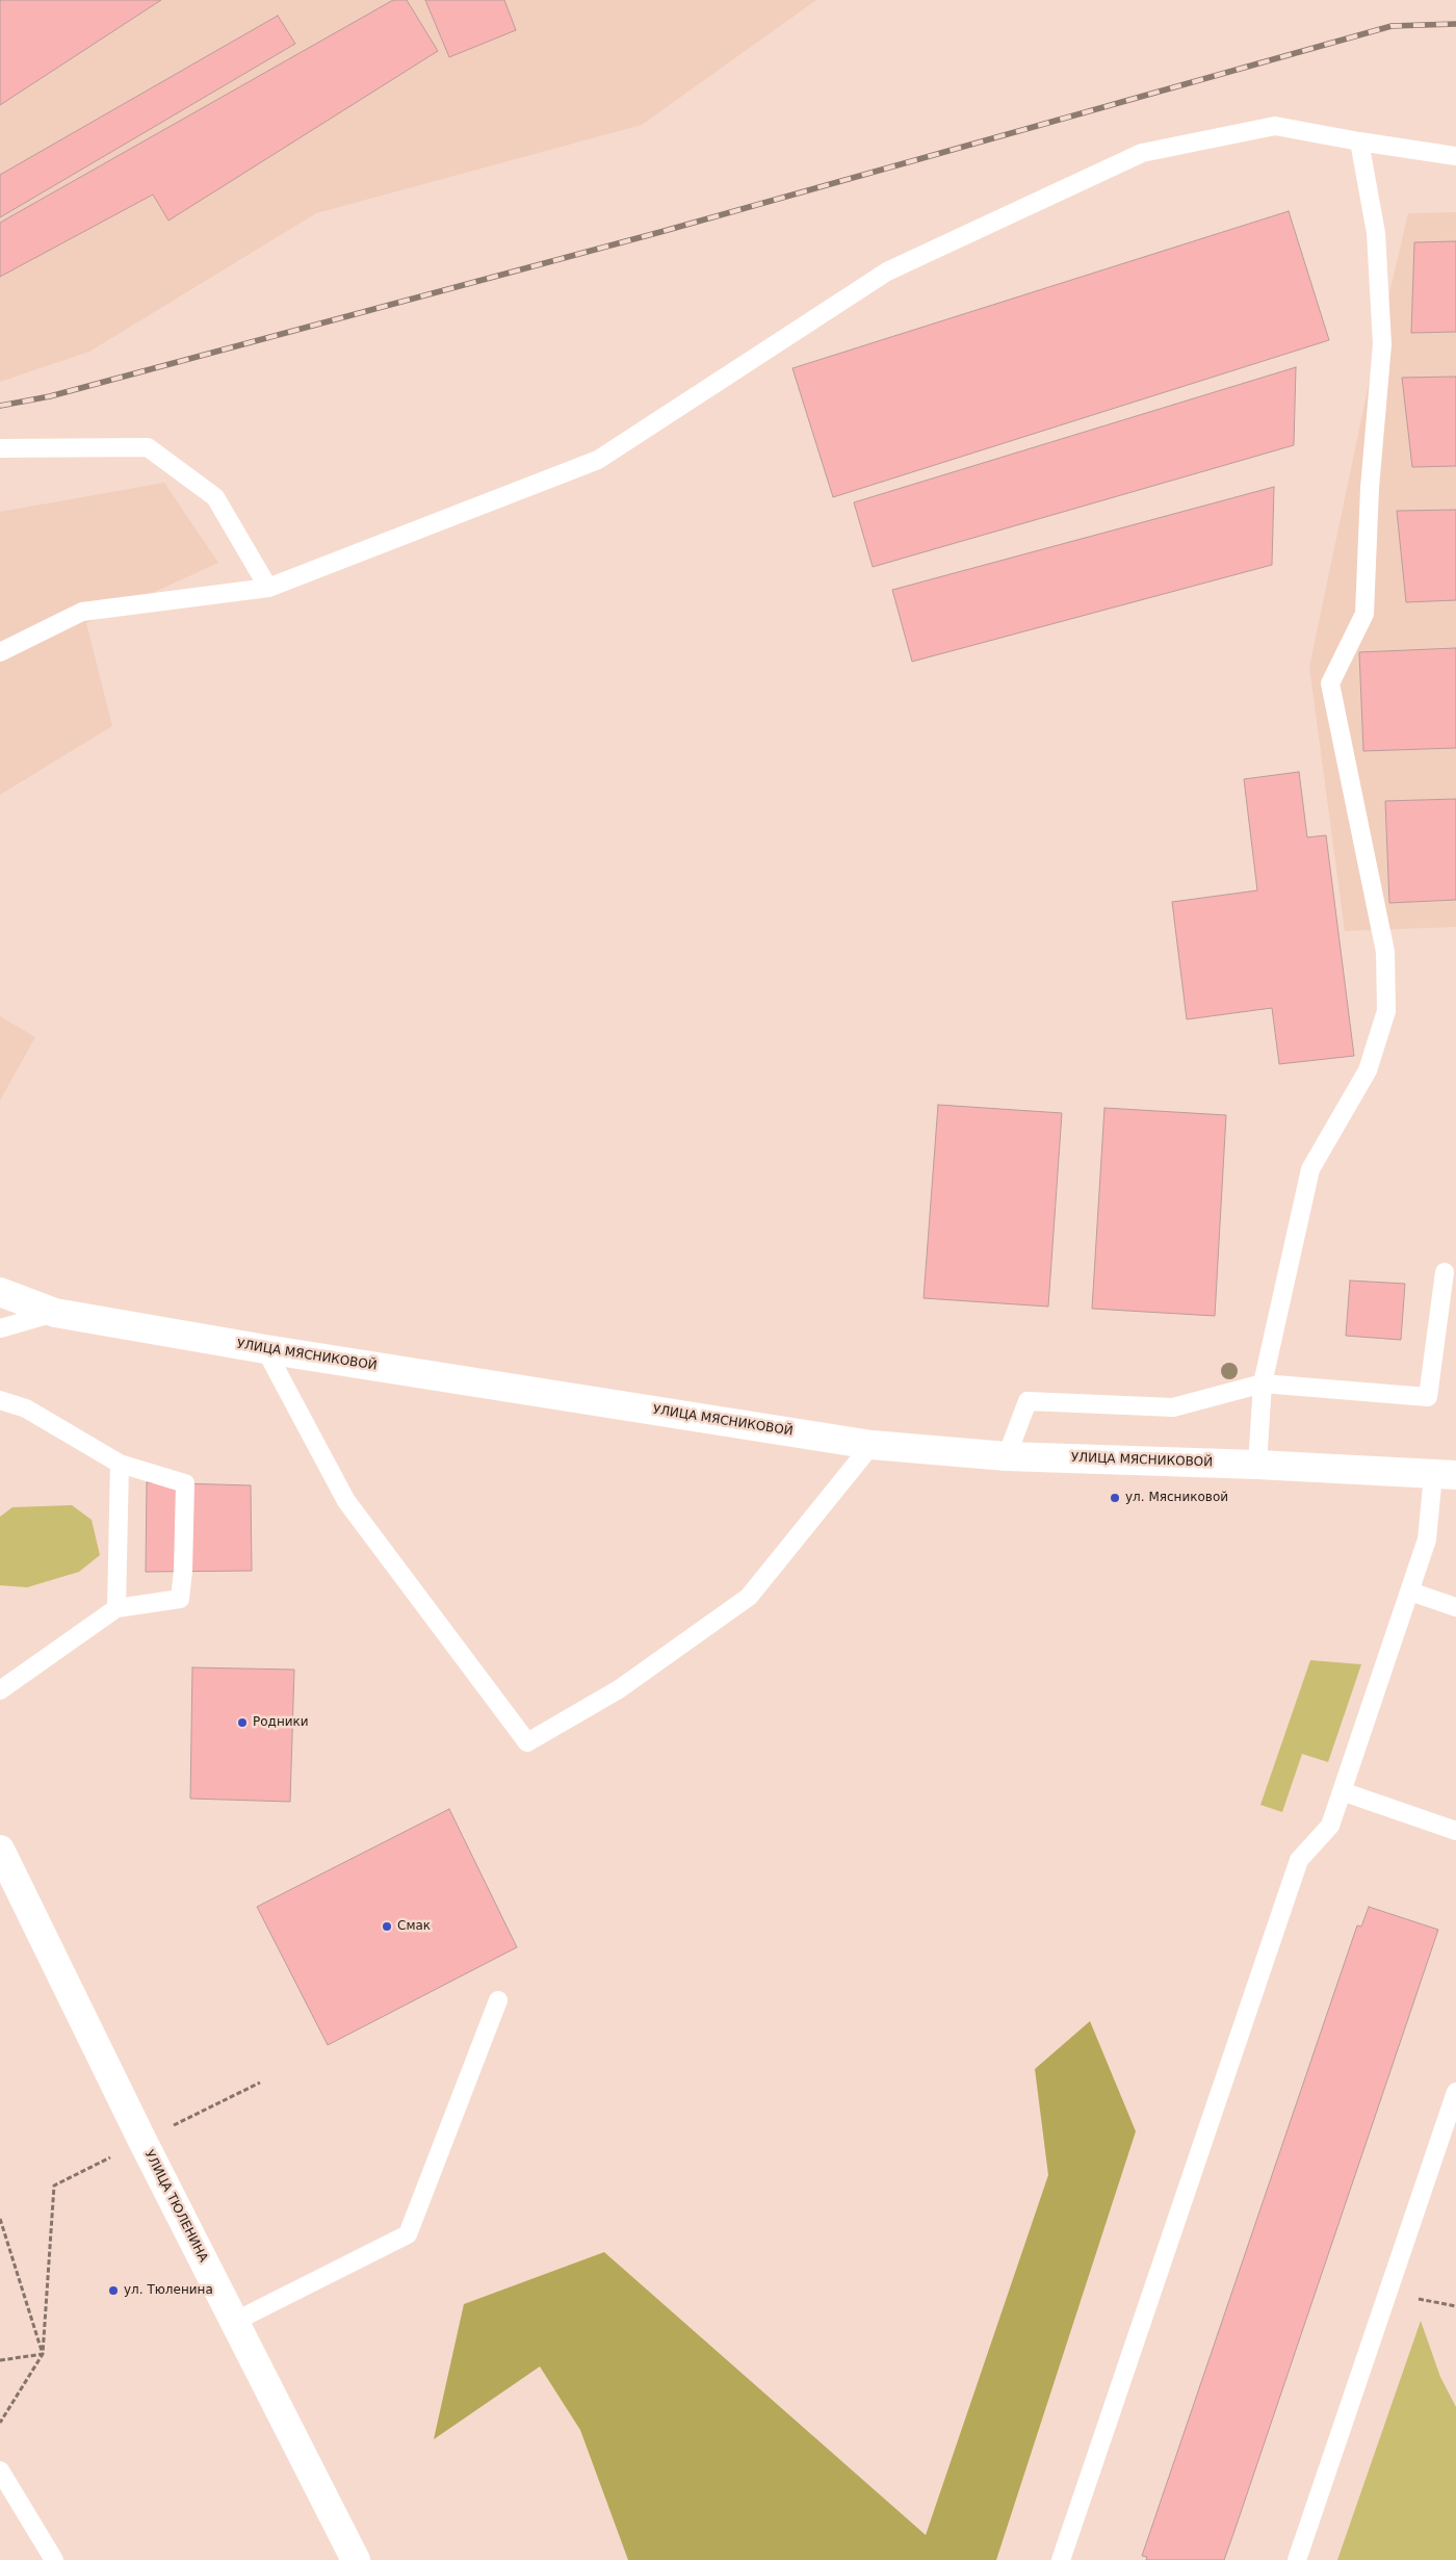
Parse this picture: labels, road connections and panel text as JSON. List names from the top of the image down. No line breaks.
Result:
{"streets":{"street":["УЛИЦА МЯСНИКОВОЙ","УЛИЦА ТЮЛЕНИНА"]},"places":["ул. Мясниковой","Родники","Смак","ул. Тюленина"]}
